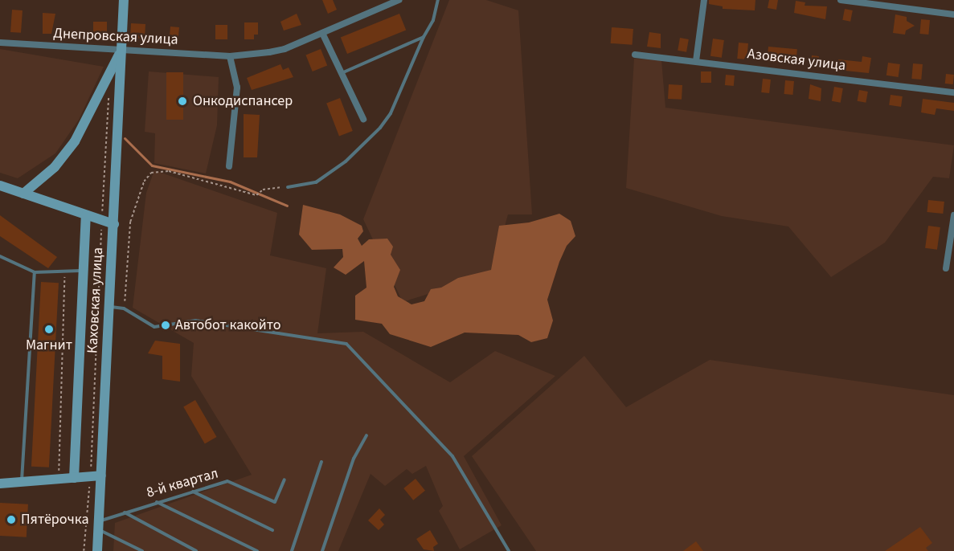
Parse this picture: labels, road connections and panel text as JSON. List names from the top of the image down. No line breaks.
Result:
{"streets":{"street":["Днепровская улица","Азовская улица","Каховская улица"],"lane":["8-й квартал"]},"crossings":[["Днепровская улица","Каховская улица"],["Каховская улица","8-й квартал"]],"places":["Онкодиспансер","Автобот какойто","Магнит","Пятёрочка"]}
